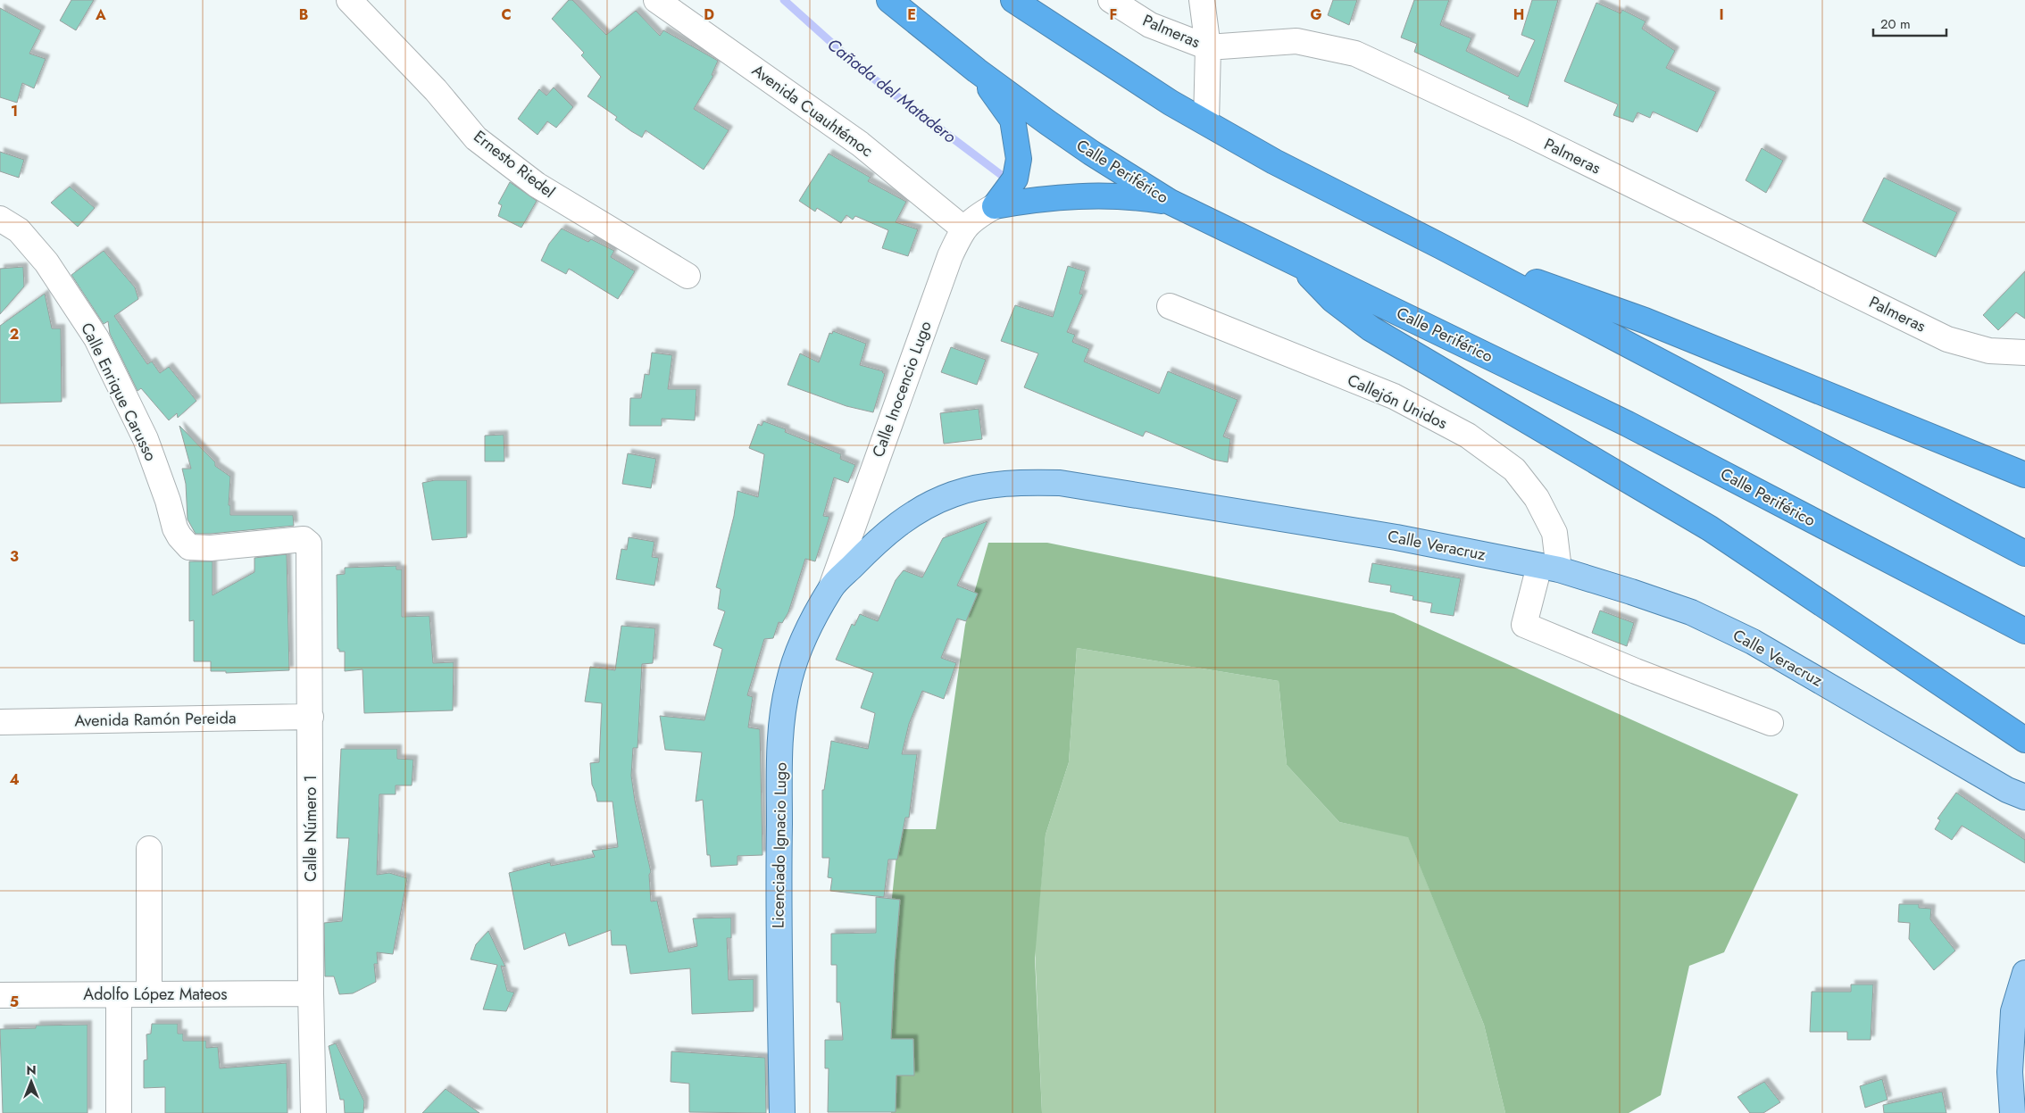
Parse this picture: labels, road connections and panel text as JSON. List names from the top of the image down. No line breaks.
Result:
{"streets":{"highway":["Calle Periférico"],"main road":["Calle Veracruz","Licenciado Ignacio Lugo"],"street":["Palmeras","Avenida Cuauhtémoc","Ernesto Riedel","Calle Inocencio Lugo","Calle Enrique Carusso","Callejón Unidos","Avenida Ramón Pereida","Calle Número 1","Adolfo López Mateos"]},"crossings":[["Avenida Cuauhtémoc","Calle Inocencio Lugo"],["Calle Inocencio Lugo","Calle Veracruz"],["Calle Inocencio Lugo","Licenciado Ignacio Lugo"],["Calle Enrique Carusso","Calle Número 1"],["Callejón Unidos","Calle Veracruz"],["Calle Veracruz","Licenciado Ignacio Lugo"],["Avenida Ramón Pereida","Calle Número 1"],["Calle Número 1","Adolfo López Mateos"]],"water":["Cañada del Matadero"],"scale_bar":"20 m","north":"top","grid":{"columns":["A","B","C","D","E","F","G","H","I"],"rows":["1","2","3","4","5"]}}
